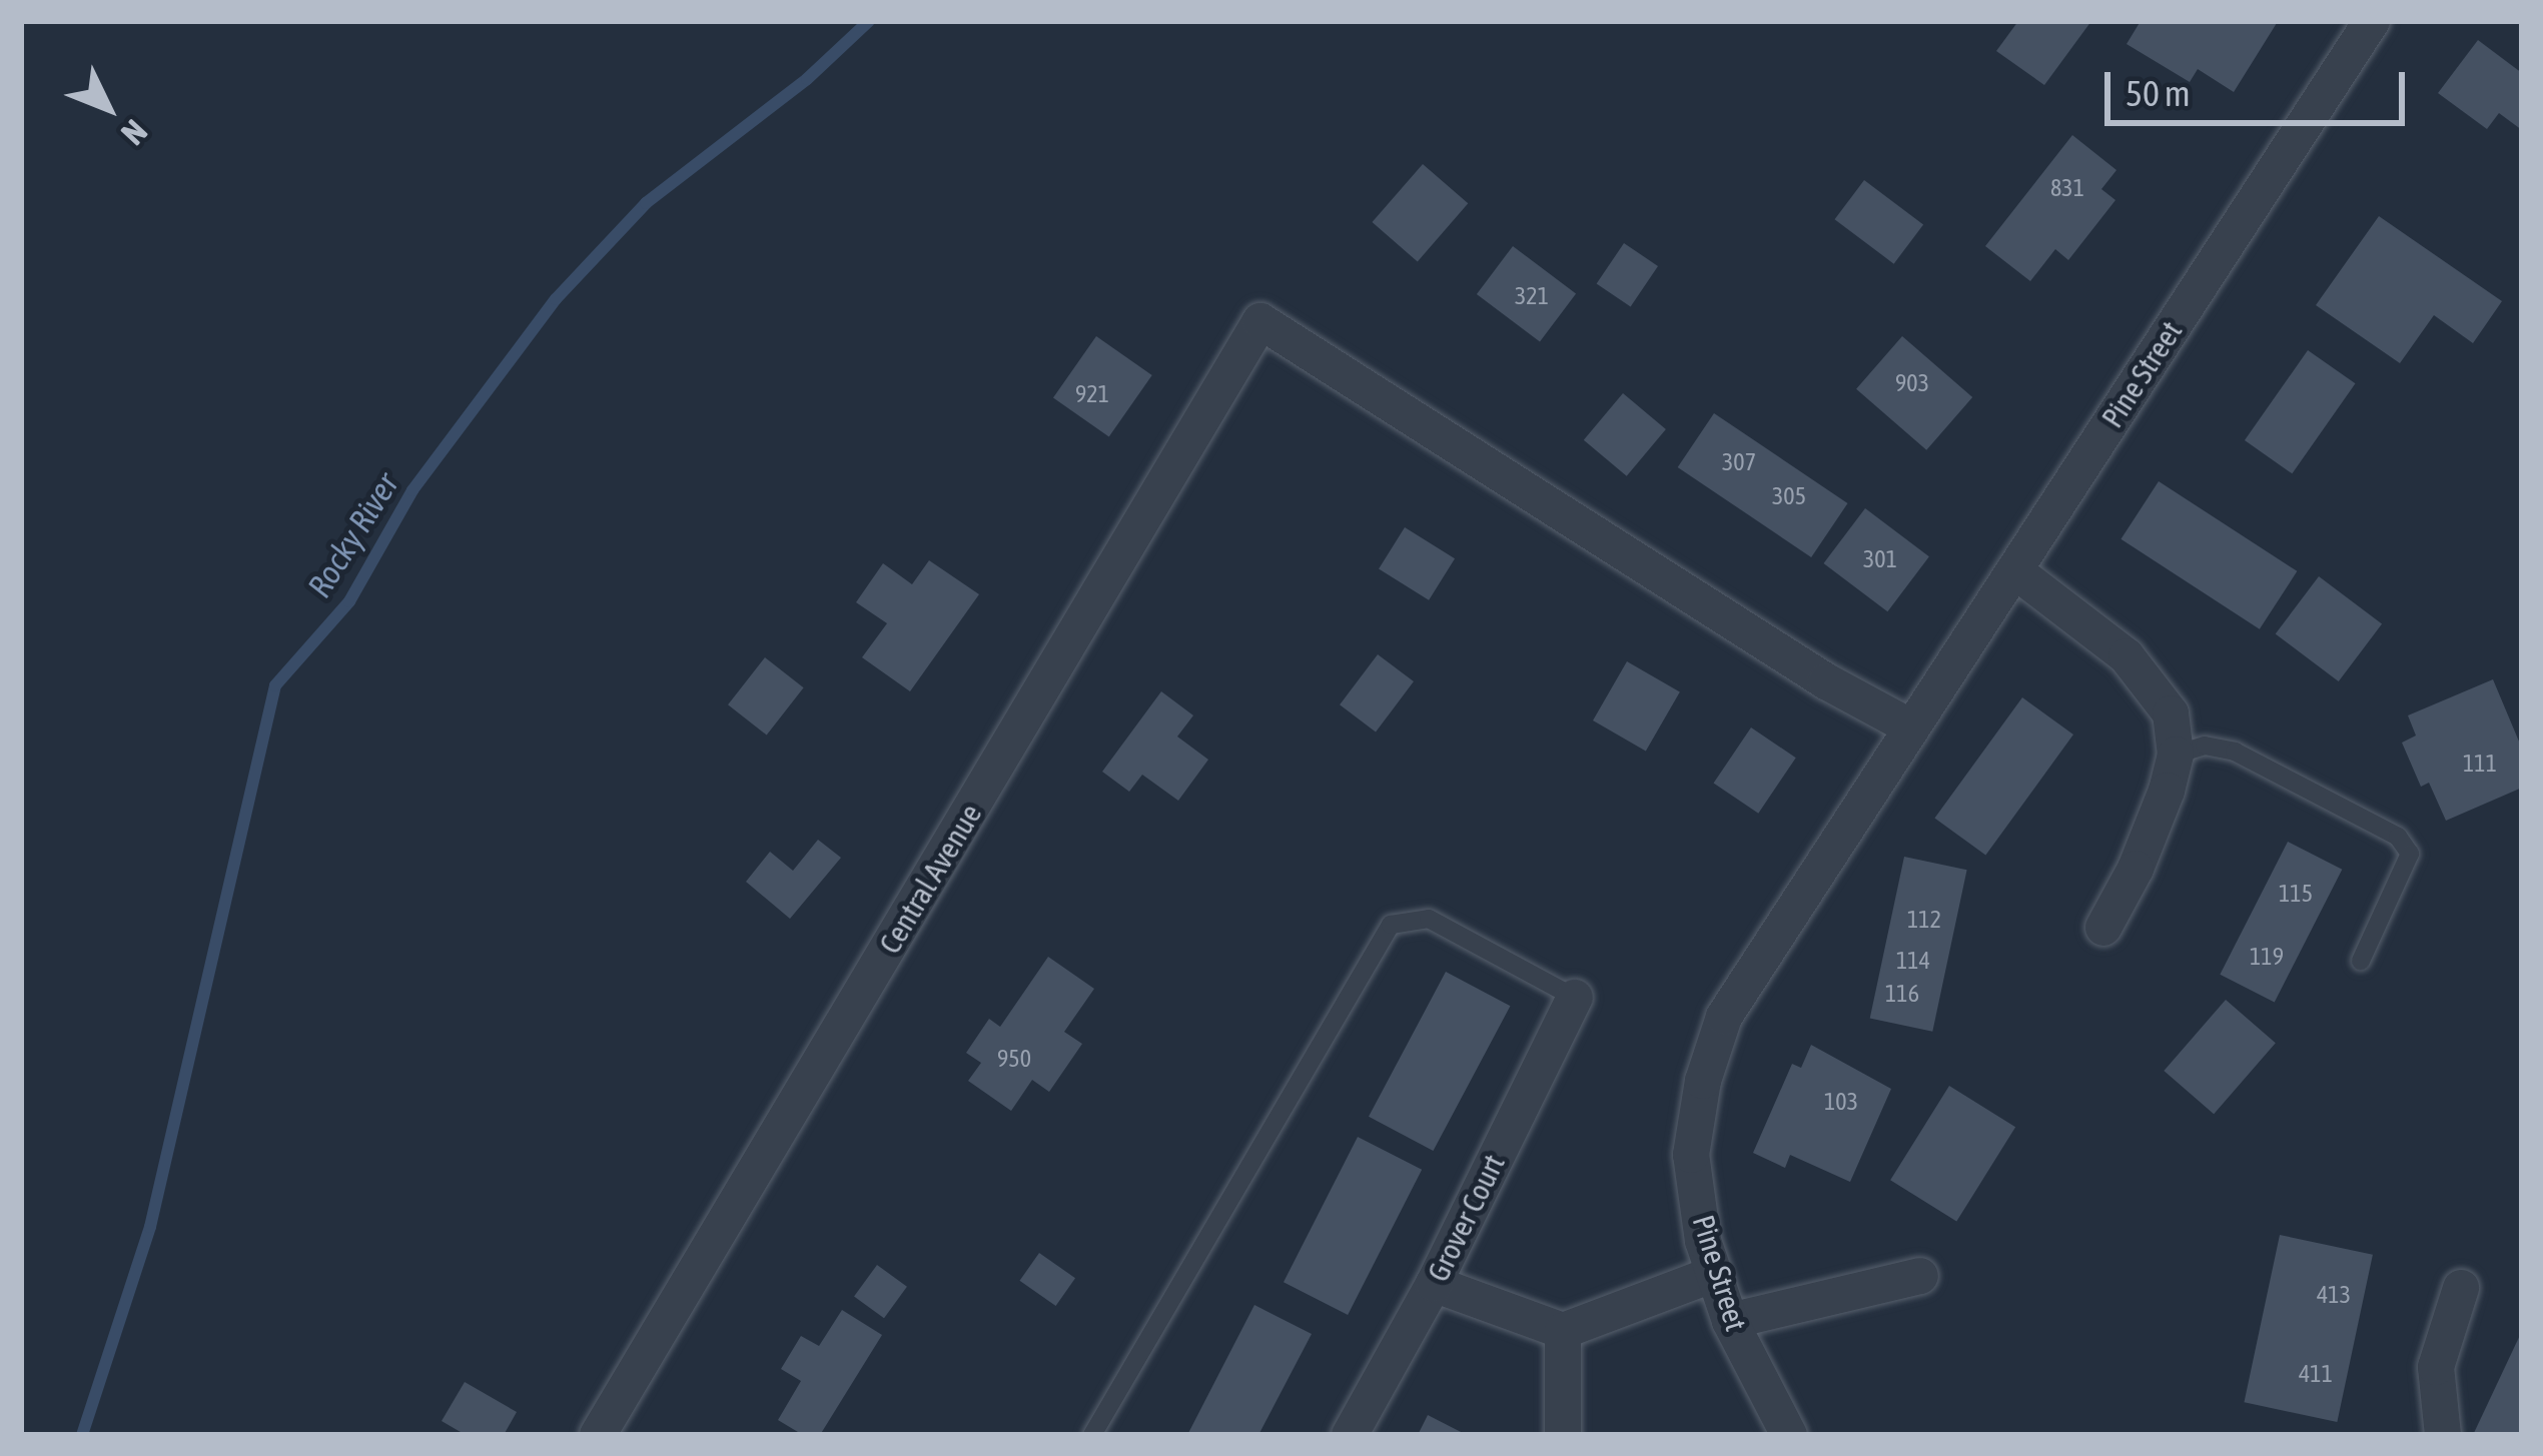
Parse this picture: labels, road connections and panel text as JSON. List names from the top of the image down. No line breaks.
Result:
{"streets":{"street":["Pine Street","Central Avenue","Grover Court"]},"crossings":[["Pine Street","Central Avenue"]],"water":["Rocky River"],"house_numbers":["831","321","903","921","307","305","301","111","115","112","119","114","116","950","103","413","411"],"scale_bar":"50 m","north":"bottom right"}
